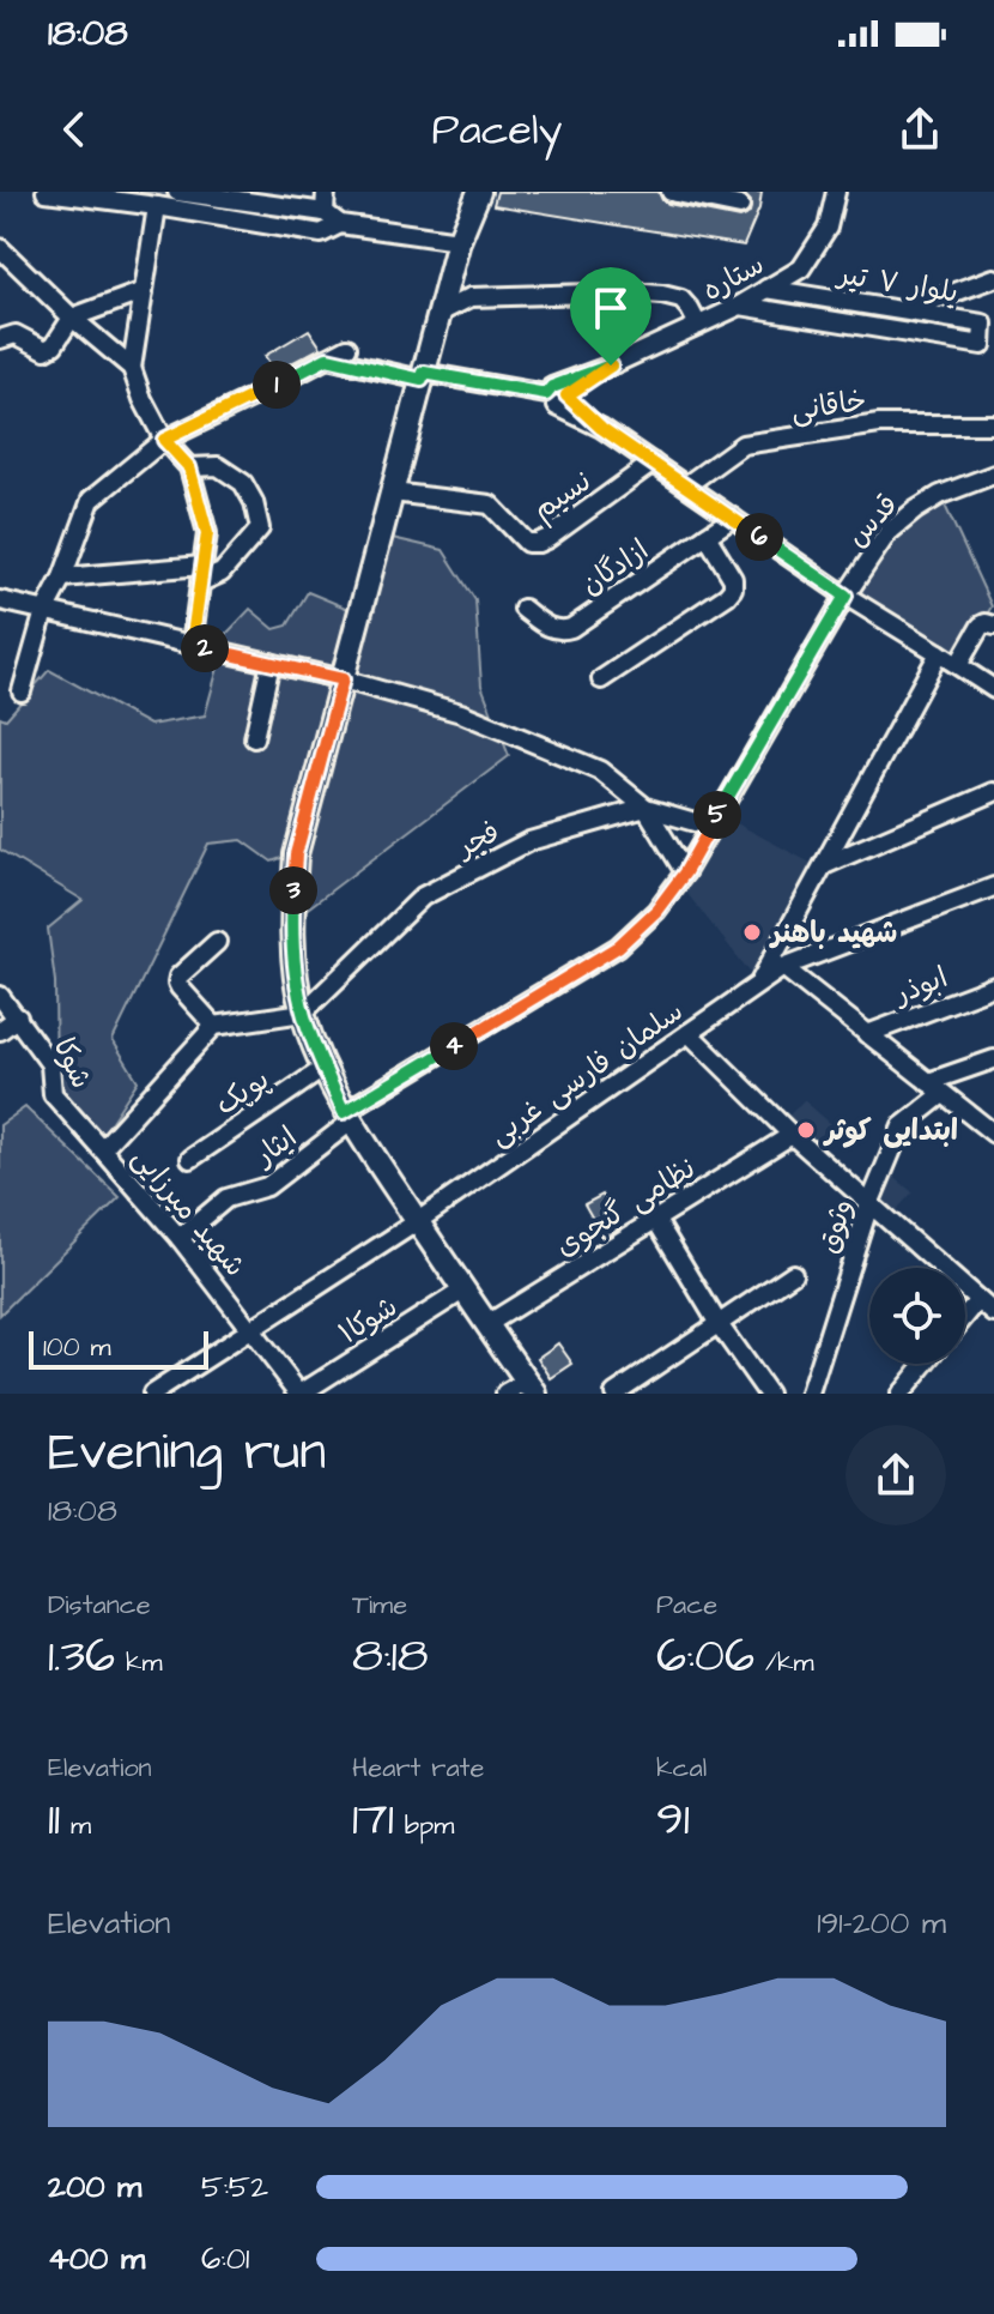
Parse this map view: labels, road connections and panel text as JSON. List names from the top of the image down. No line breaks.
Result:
{"streets":{"street":["ستاره","بلوار ۷ تیر","خاقانی","نسیم","قدس","ازادگان","فجر","ابوذر","شوکا","سلمان فارسی غربی","پوپک","ایثار","نظامی گنجوی","شهید میرزایی","وثوق","شوکا۱"]},"crossings":[["ستاره","بلوار ۷ تیر"],["قدس","ایثار"],["شوکا","شهید میرزایی"],["سلمان فارسی غربی","شهید میرزایی"],["ایثار","شهید میرزایی"]],"places":["شهید باهنر","ابتدایی کوثر"],"scale_bar":"100 m","page":{"status":"18:08","header":"Pacely","pins":["1","6","2","5","3","4"],"scale":"100 m","heading":["Evening run","18:08"],"stats":[["Distance","1.36 km"],["Time","8:18"],["Pace","6:06 /km"],["Elevation","11 m"],["Heart rate","171 bpm"],["kcal","91"]],"chart":["Elevation","191–200 m"],"list":[{"name":"200 m","note":"5:52"},{"name":"400 m","note":"6:01"}]}}
